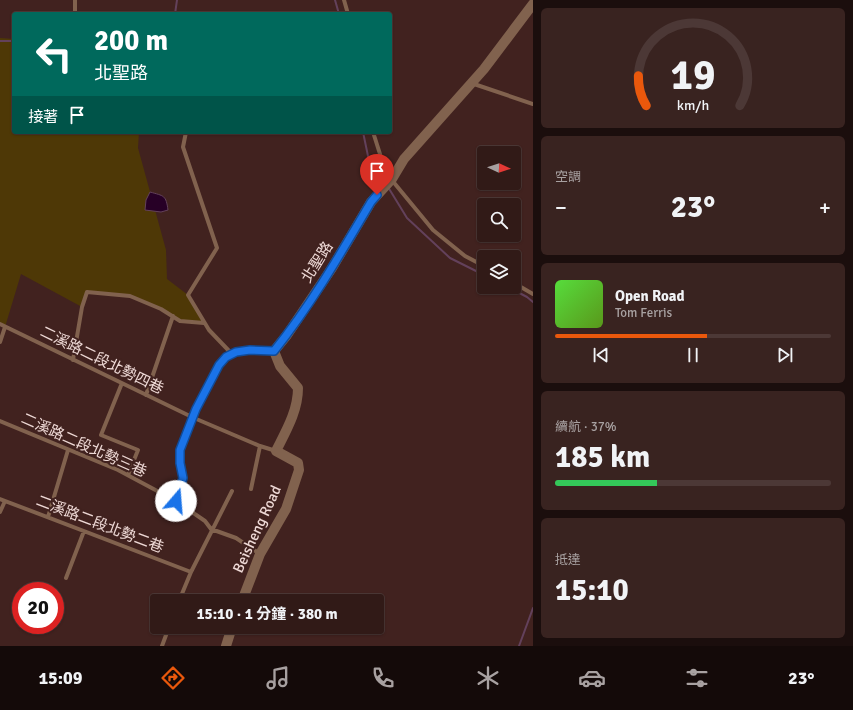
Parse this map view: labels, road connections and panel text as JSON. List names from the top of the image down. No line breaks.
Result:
{"streets":{"street":["北聖路","Beisheng Road"],"lane":["二溪路二段北勢四巷","二溪路二段北勢三巷","二溪路二段北勢二巷"]},"crossings":[["北聖路","二溪路二段北勢四巷"],["北聖路","Beisheng Road"],["二溪路二段北勢四巷","Beisheng Road"],["二溪路二段北勢三巷","Beisheng Road"]],"north":"right","page":{"turn":["200 m","北聖路"],"then":"接著","tile":["空調",["續航 · 37%","185 km"],["抵達","15:10"]],"heat":["−","23°","+"],"song":["Open Road","Tom Ferris"],"limit":"20","trip":"15:10 · 1 分鐘 · 380 m","tabs":["15:09","23°"],"gauge":["19","km/h"]}}
